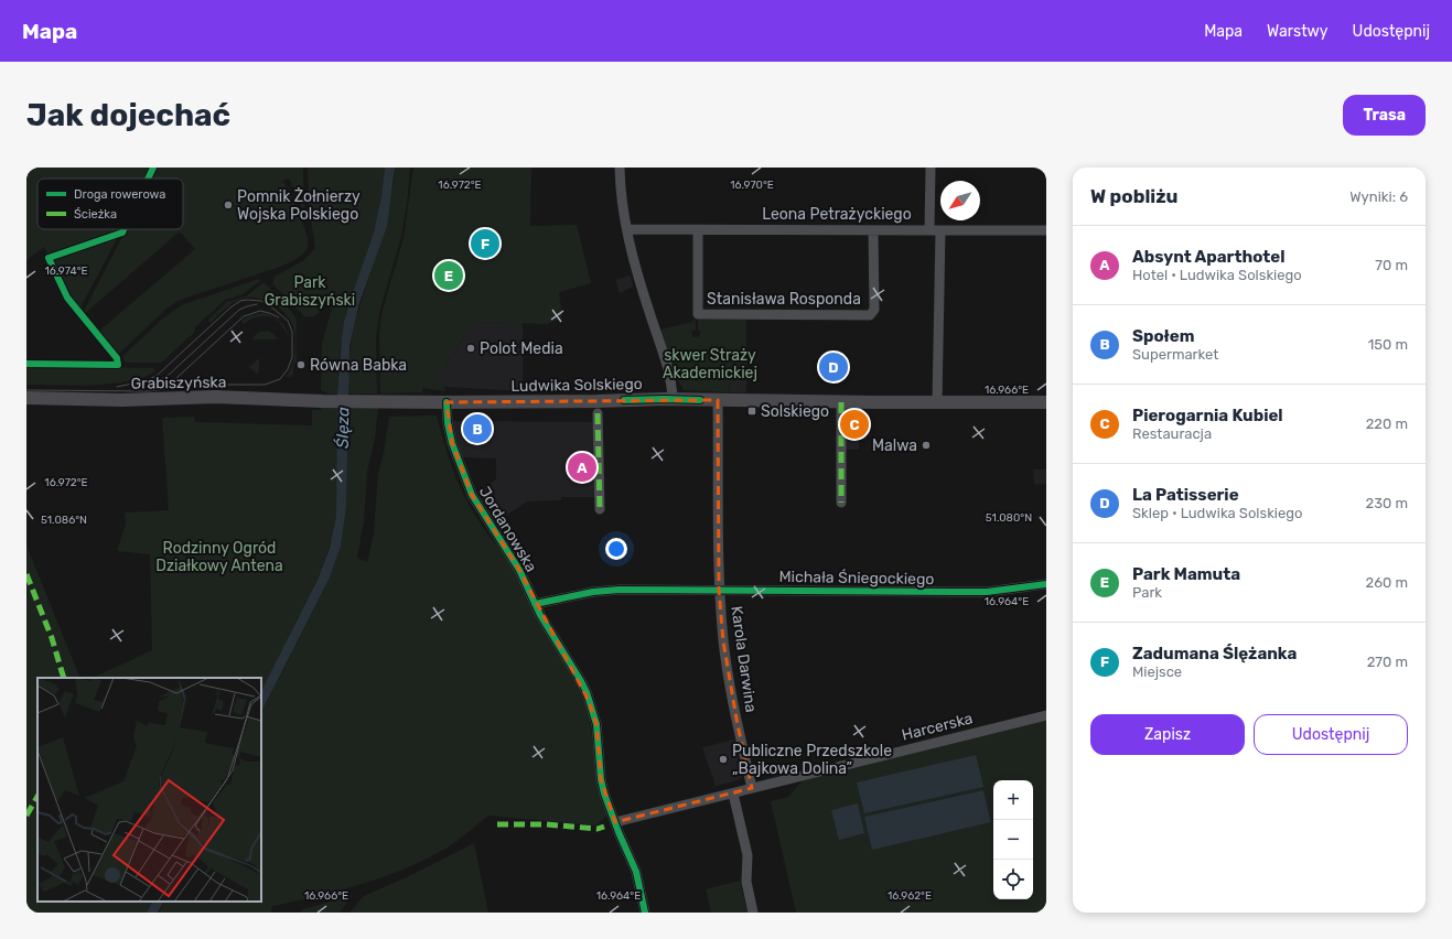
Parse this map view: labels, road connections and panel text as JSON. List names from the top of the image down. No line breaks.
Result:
{"streets":{"main road":["Grabiszyńska","Ludwika Solskiego"],"street":["Leona Petrażyckiego","Stanisława Rosponda","Jordanowska","Michała Śniegockiego","Karola Darwina","Harcerska"]},"crossings":[["Leona Petrażyckiego","Stanisława Rosponda"],["Grabiszyńska","Ludwika Solskiego"],["Ludwika Solskiego","Jordanowska"],["Ludwika Solskiego","Karola Darwina"],["Jordanowska","Michała Śniegockiego"],["Jordanowska","Harcerska"],["Michała Śniegockiego","Karola Darwina"],["Karola Darwina","Harcerska"]],"water":["Ślęza"],"parks":["Park Grabiszyński","skwer Straży Akademickiej","Rodzinny Ogród Działkowy Antena"],"places":{"other":["Pomnik Żołnierzy Wojska Polskiego","Polot Media","Równa Babka","Malwa","Publiczne Przedszkole „Bajkowa Dolina”"],"transit":["Solskiego"]},"legend":["Droga rowerowa","Ścieżka"],"north":"bottom left","page":{"header":"Mapa","nav":["Mapa","Warstwy","Udostępnij"],"buttons":["Trasa",["Zapisz","Udostępnij"]],"title":"Jak dojechać","heading":["W pobliżu","Wyniki: 6"],"list":[{"mark":"A","name":"Absynt Aparthotel","note":"Hotel · Ludwika Solskiego","value":"70 m"},{"mark":"B","name":"Społem","note":"Supermarket","value":"150 m"},{"mark":"C","name":"Pierogarnia Kubiel","note":"Restauracja","value":"220 m"},{"mark":"D","name":"La Patisserie","note":"Sklep · Ludwika Solskiego","value":"230 m"},{"mark":"E","name":"Park Mamuta","note":"Park","value":"260 m"},{"mark":"F","name":"Zadumana Ślężanka","note":"Miejsce","value":"270 m"}],"pins":["F","E","D","C","B","A"],"map_buttons":["+","−"]},"coordinates":["16.972°E","16.970°E","16.974°E","16.966°E","51.080°N","51.086°N","16.964°E","16.962°E"]}
